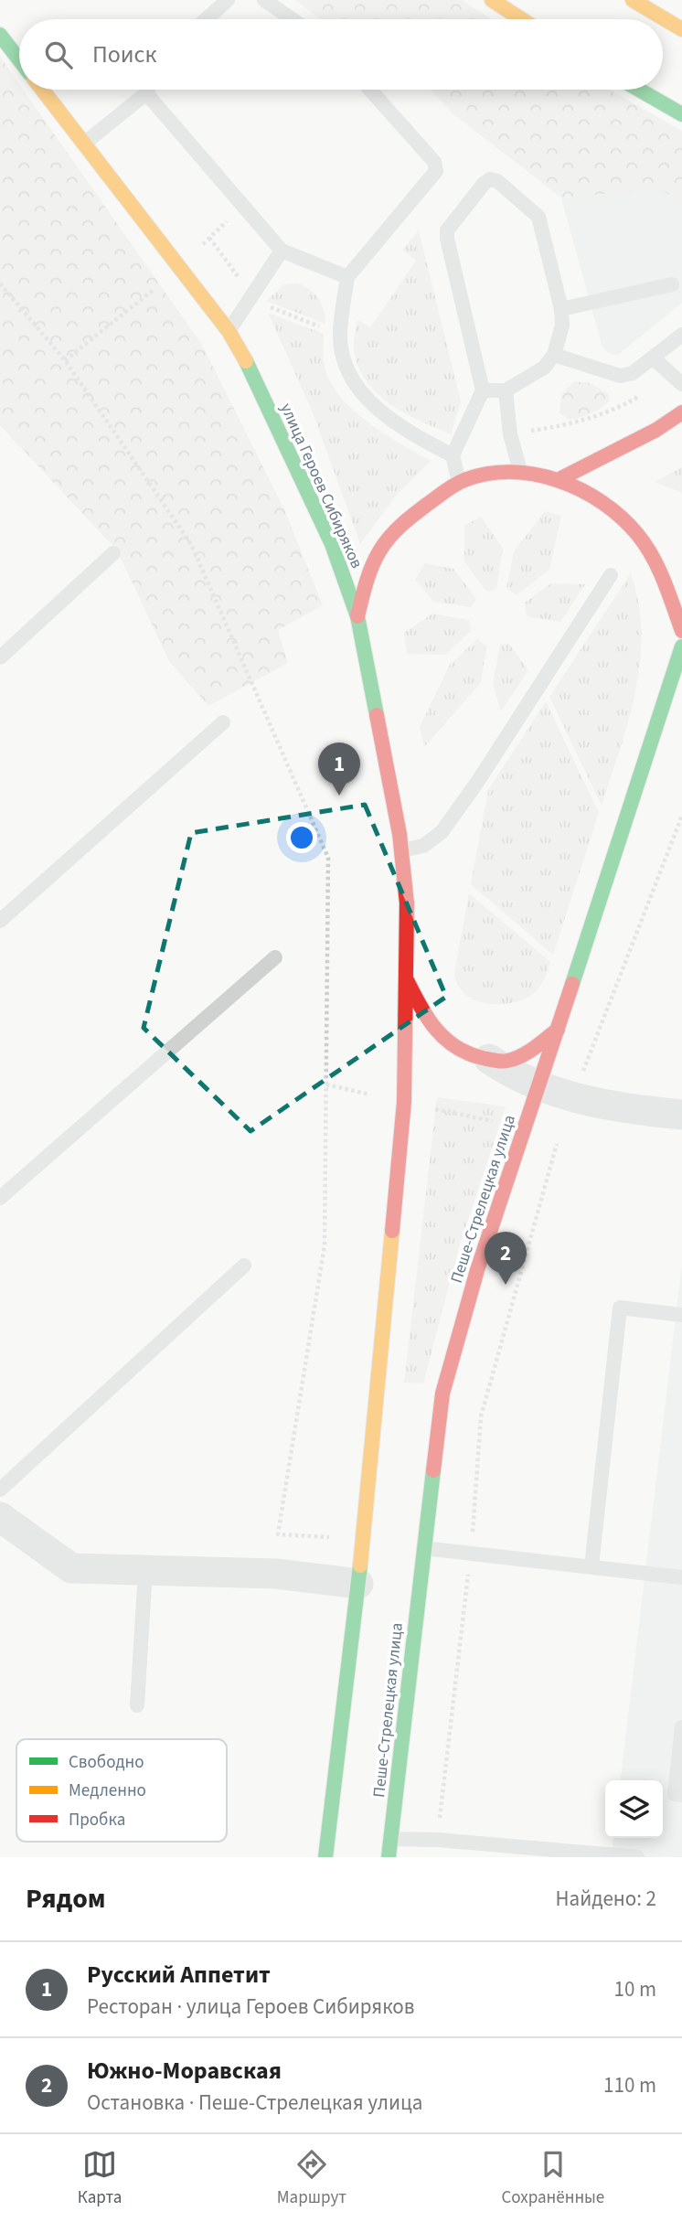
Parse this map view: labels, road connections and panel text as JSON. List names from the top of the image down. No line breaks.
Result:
{"streets":{"main road":["улица Героев Сибиряков","Пеше-Стрелецкая улица"]},"legend":["Свободно","Медленно","Пробка"],"page":{"search":"Поиск","pins":["1","2"],"heading":["Рядом","Найдено: 2"],"list":[{"mark":"1","name":"Русский Аппетит","note":"Ресторан · улица Героев Сибиряков","value":"10 m"},{"mark":"2","name":"Южно-Моравская","note":"Остановка · Пеше-Стрелецкая улица","value":"110 m"}],"nav":["Карта","Маршрут","Сохранённые"]}}
